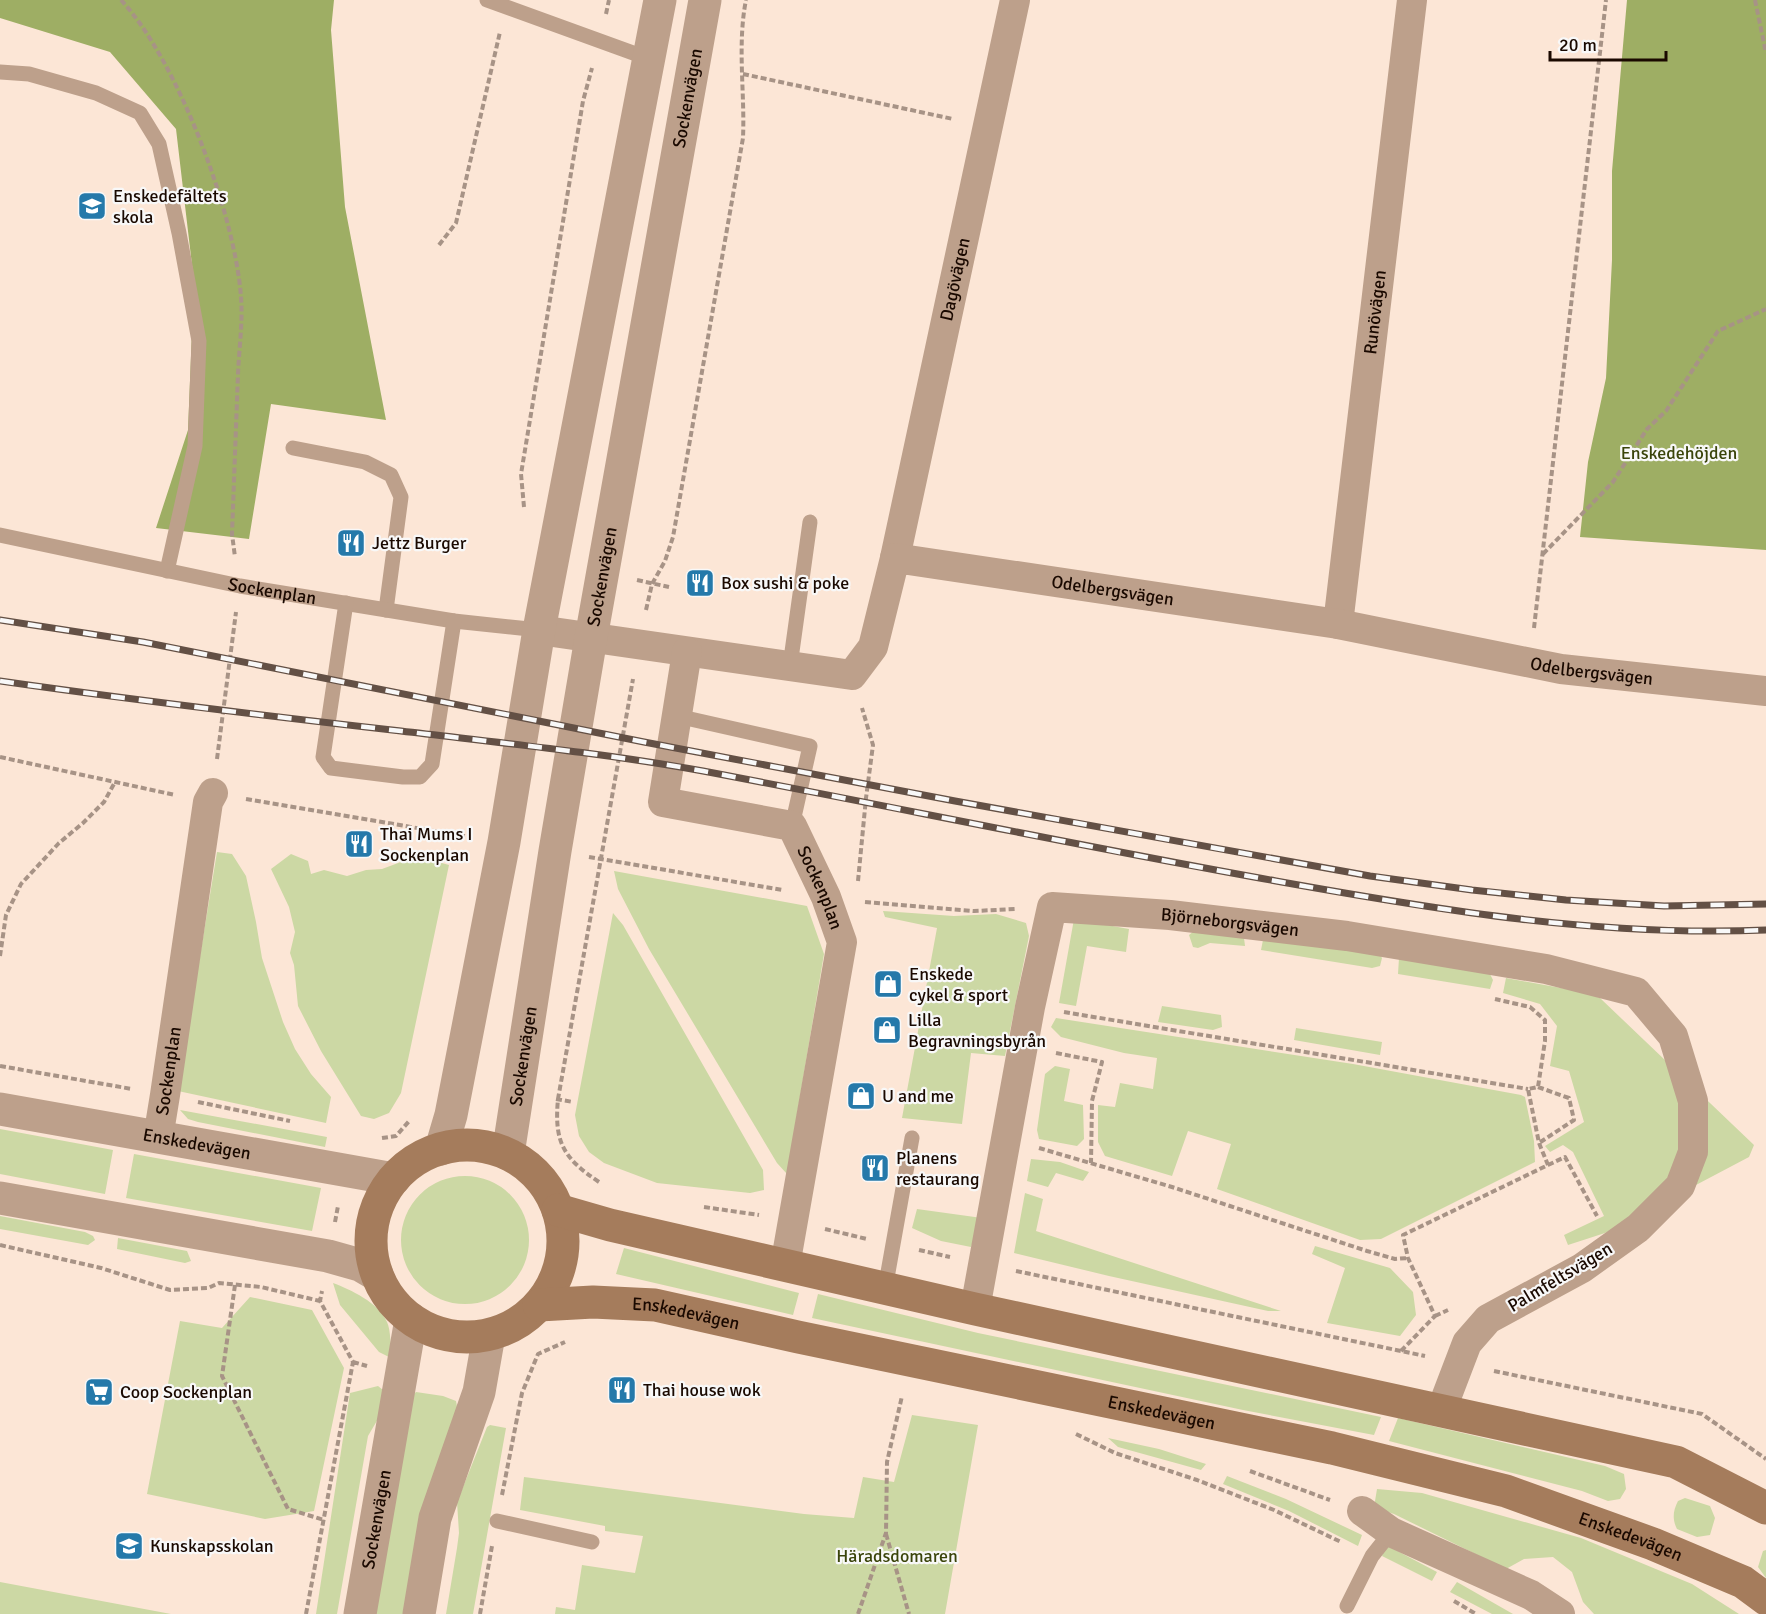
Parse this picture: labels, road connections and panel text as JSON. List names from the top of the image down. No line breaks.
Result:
{"streets":{"main road":["Enskedevägen"],"street":["Sockenvägen","Dagövägen","Runövägen","Odelbergsvägen","Sockenplan","Björneborgsvägen","Palmfeltsvägen"]},"crossings":[["Sockenvägen","Enskedevägen"],["Dagövägen","Odelbergsvägen"],["Runövägen","Odelbergsvägen"],["Sockenplan","Enskedevägen"],["Björneborgsvägen","Palmfeltsvägen"]],"parks":["Enskedehöjden","Häradsdomaren"],"places":{"school or university":["Enskedefältets skola","Kunskapsskolan"],"restaurant":["Jettz Burger","Box sushi & poke","Thai Mums I Sockenplan","Planens restaurang","Thai house wok"],"shop":["Enskede cykel & sport","Lilla Begravningsbyrån","U and me"],"supermarket":["Coop Sockenplan"]},"scale_bar":"20 m"}
